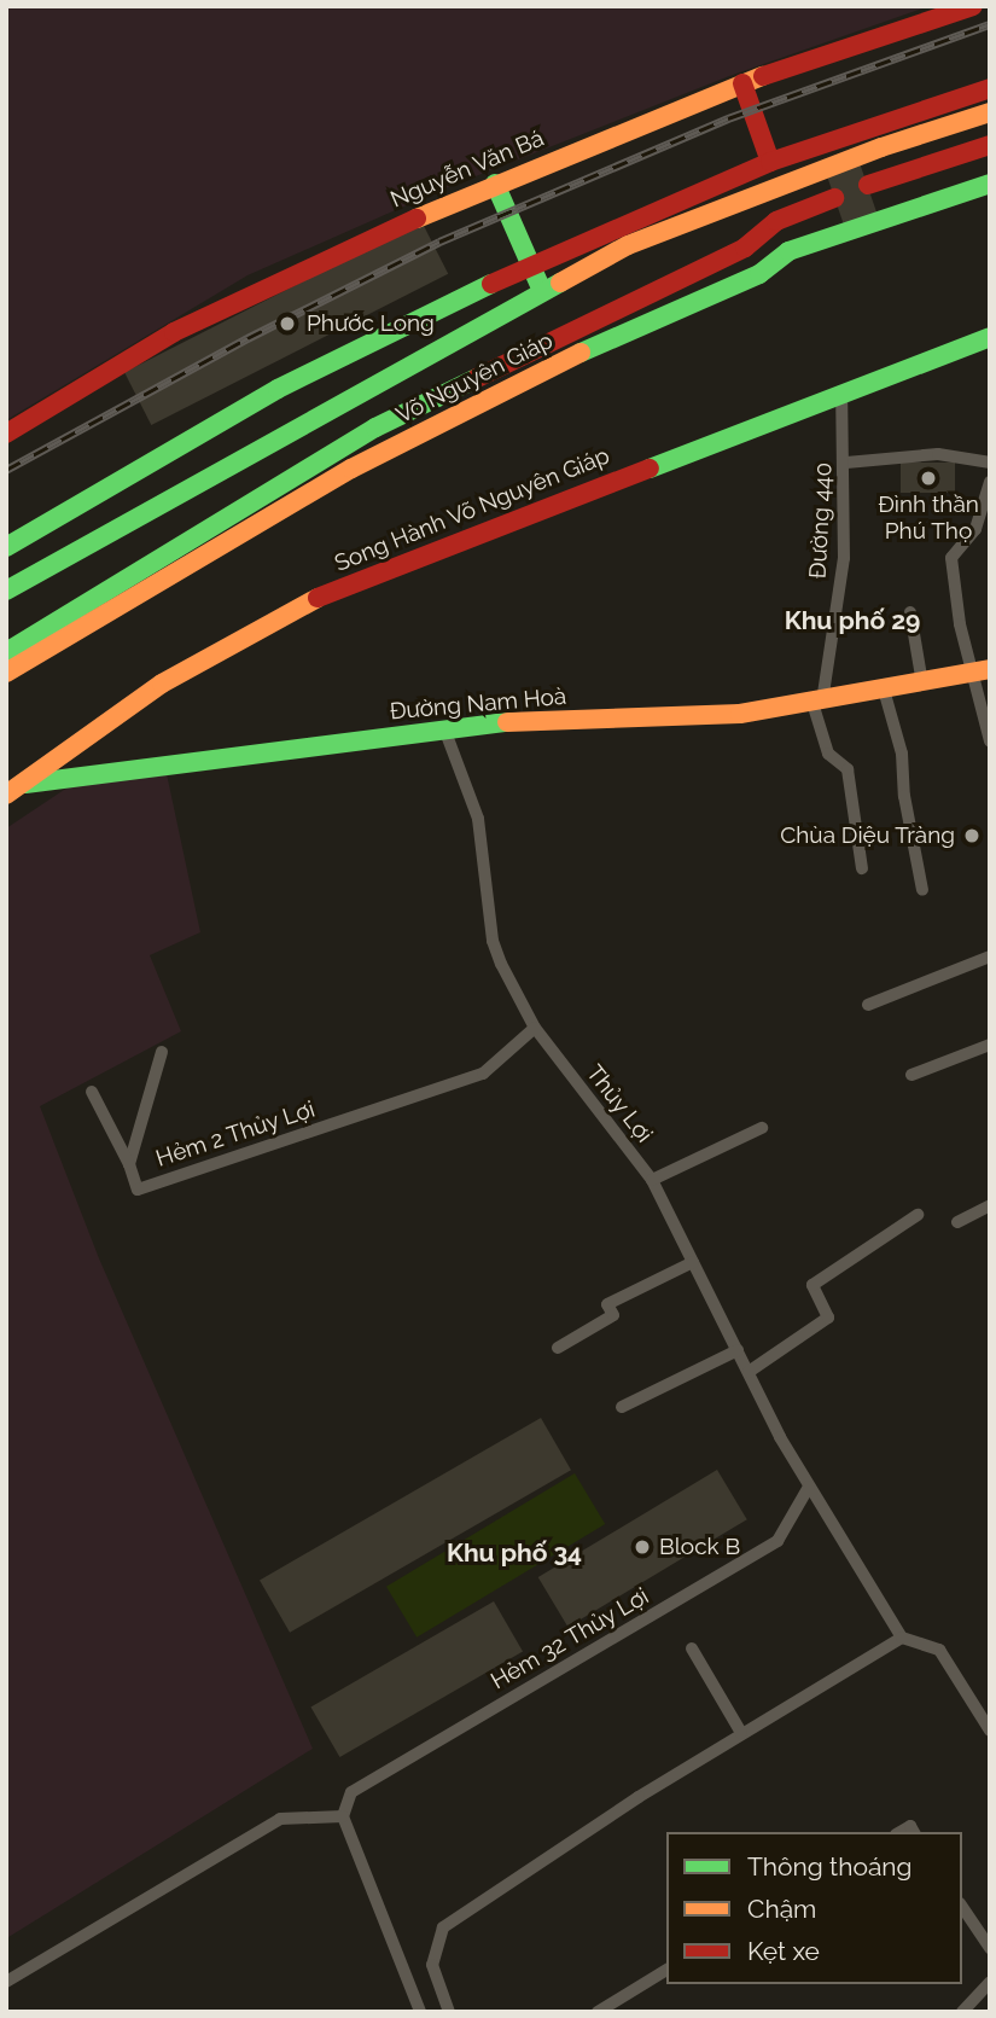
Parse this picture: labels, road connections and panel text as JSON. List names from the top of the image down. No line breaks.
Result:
{"streets":{"main road":["Nguyễn Văn Bá","Võ Nguyên Giáp","Song Hành Võ Nguyên Giáp","Đường Nam Hoà"],"street":["Đường 440","Thủy Lợi","Hẻm 2 Thủy Lợi","Hẻm 32 Thủy Lợi"]},"crossings":[["Song Hành Võ Nguyên Giáp","Đường 440"],["Song Hành Võ Nguyên Giáp","Đường Nam Hoà"],["Đường 440","Đường Nam Hoà"],["Đường Nam Hoà","Thủy Lợi"],["Thủy Lợi","Hẻm 2 Thủy Lợi"],["Thủy Lợi","Hẻm 32 Thủy Lợi"]],"districts":["Khu phố 29","Khu phố 34"],"places":["Phước Long","Đình thần Phú Thọ","Chùa Diệu Tràng","Block B"],"legend":["Thông thoáng","Chậm","Kẹt xe"]}
